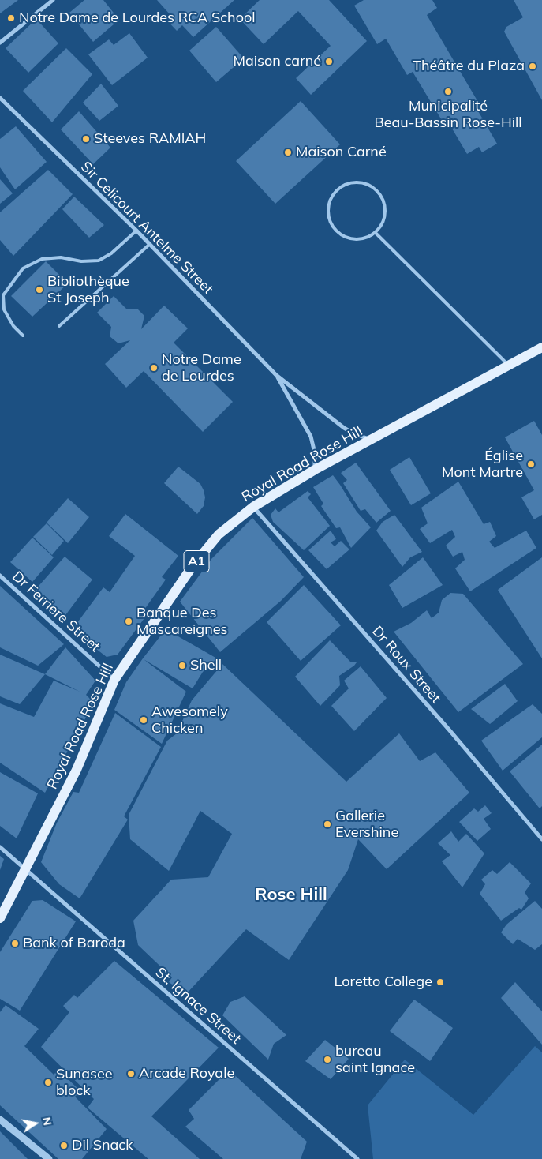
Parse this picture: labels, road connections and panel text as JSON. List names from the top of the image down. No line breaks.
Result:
{"streets":{"main road":["Royal Road Rose Hill","A1"],"street":["Sir Celicourt Antelme Street","Dr Ferriere Street","Dr Roux Street","St. Ignace Street"]},"crossings":[["Sir Celicourt Antelme Street","Royal Road Rose Hill"],["Royal Road Rose Hill","Dr Ferriere Street"],["Royal Road Rose Hill","Dr Roux Street"],["Royal Road Rose Hill","St. Ignace Street"]],"districts":["Rose Hill"],"places":["Notre Dame de Lourdes RCA School","Maison carné","Théâtre du Plaza","Municipalité Beau-Bassin Rose-Hill","Steeves RAMIAH","Maison Carné","Bibliothèque St Joseph","Notre Dame de Lourdes","Église Mont Martre","Banque Des Mascareignes","Shell","Awesomely Chicken","Gallerie Evershine","Bank of Baroda","Loretto College","bureau saint Ignace","Arcade Royale","Sunasee block","Dil Snack"],"north":"right"}
